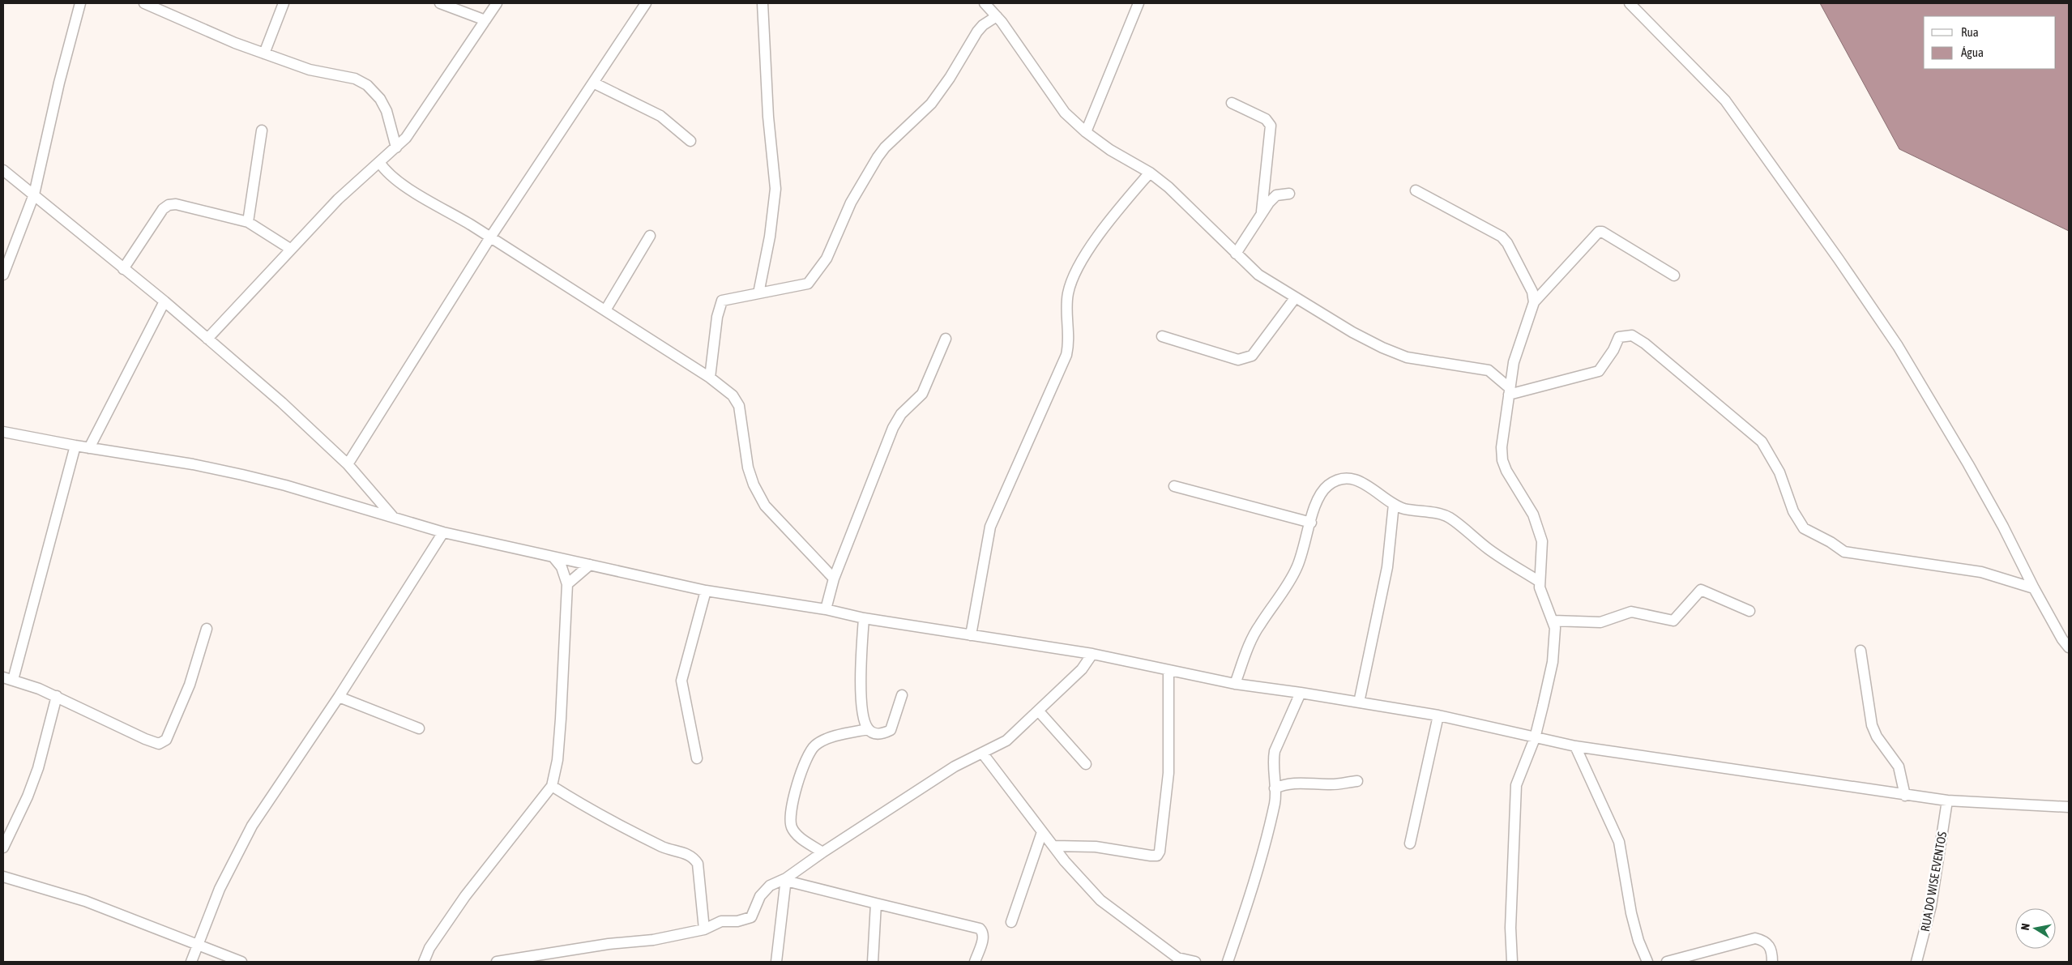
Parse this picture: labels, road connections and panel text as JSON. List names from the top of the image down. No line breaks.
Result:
{"streets":{"street":["RUA DO WISE EVENTOS"]},"legend":["Rua","Água"],"north":"left"}
